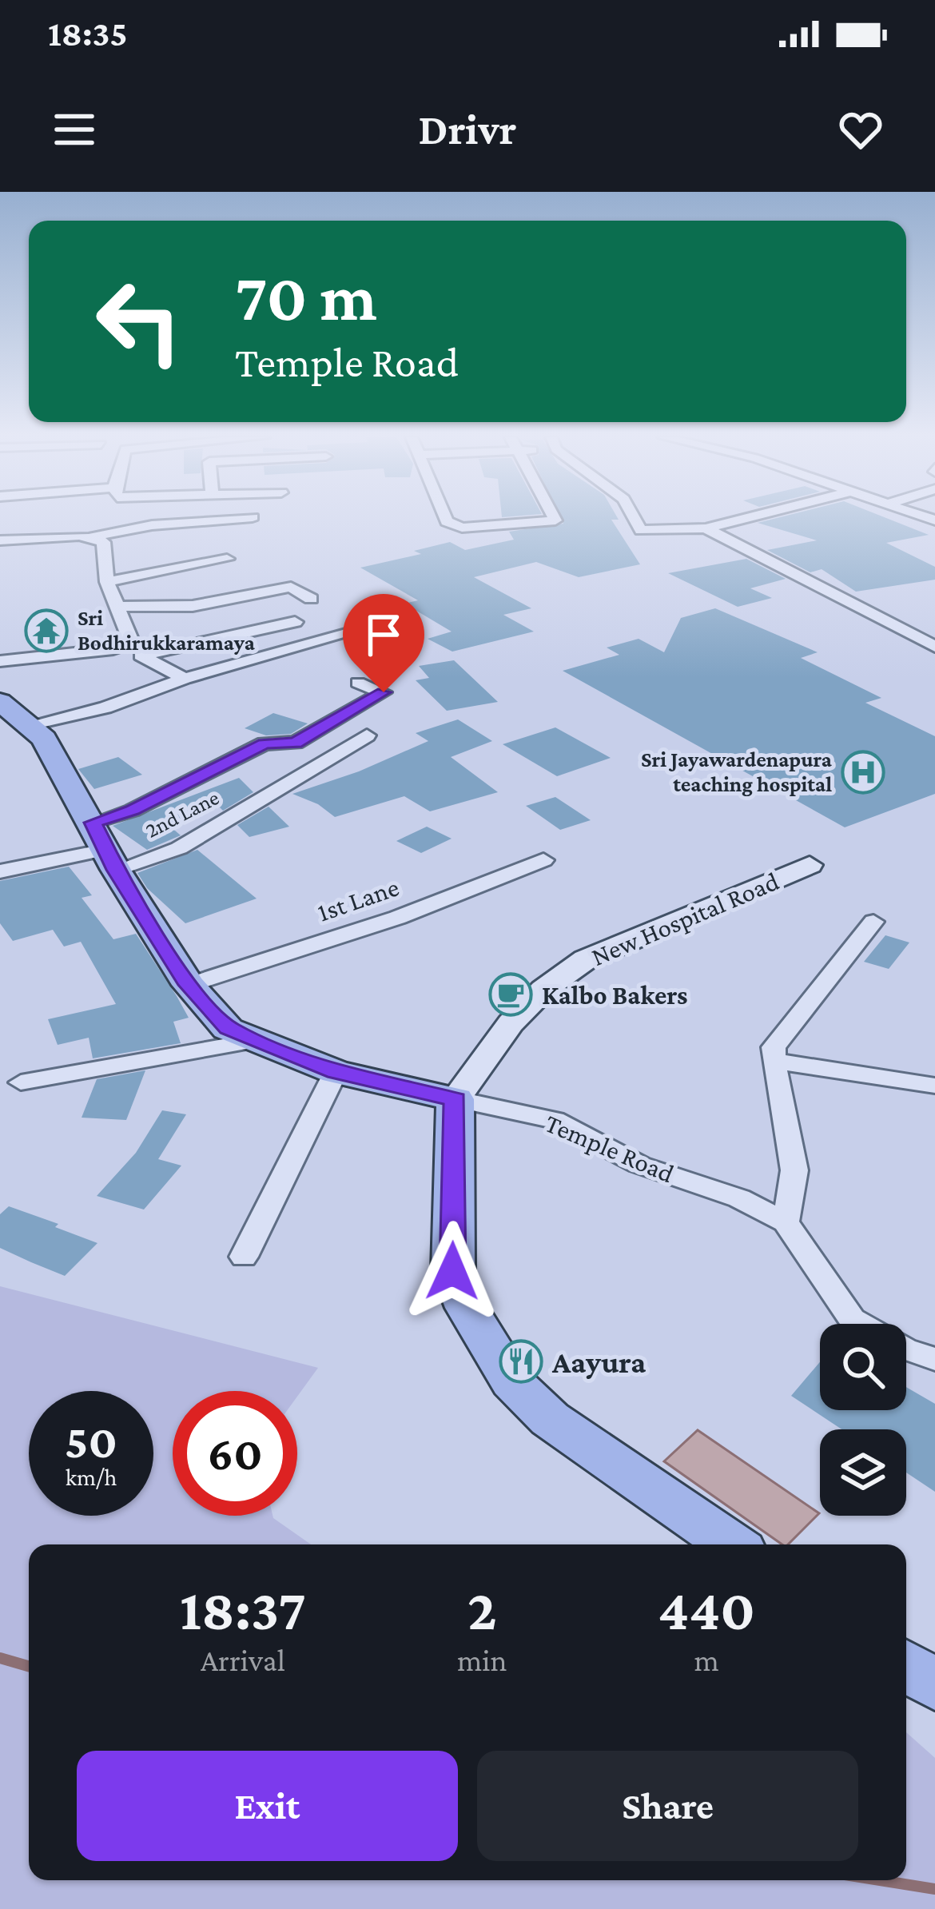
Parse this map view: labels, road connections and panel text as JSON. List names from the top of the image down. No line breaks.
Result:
{"streets":{"main road":["Temple Road"],"street":["2nd Lane","1st Lane","New Hospital Road"]},"crossings":[["2nd Lane","Temple Road"],["1st Lane","Temple Road"],["New Hospital Road","Temple Road"]],"places":{"temple":["Sri Bodhirukkaramaya"],"hospital":["Sri Jayawardenapura teaching hospital"],"cafe":["Kalbo Bakers"],"restaurant":["Aayura"]},"page":{"status":"18:35","header":"Drivr","turn":["70 m","Temple Road"],"speed":"50 km/h","limit":"60","eta":["18:37","Arrival","2","min","440","m"],"buttons":["Exit","Share"]}}
